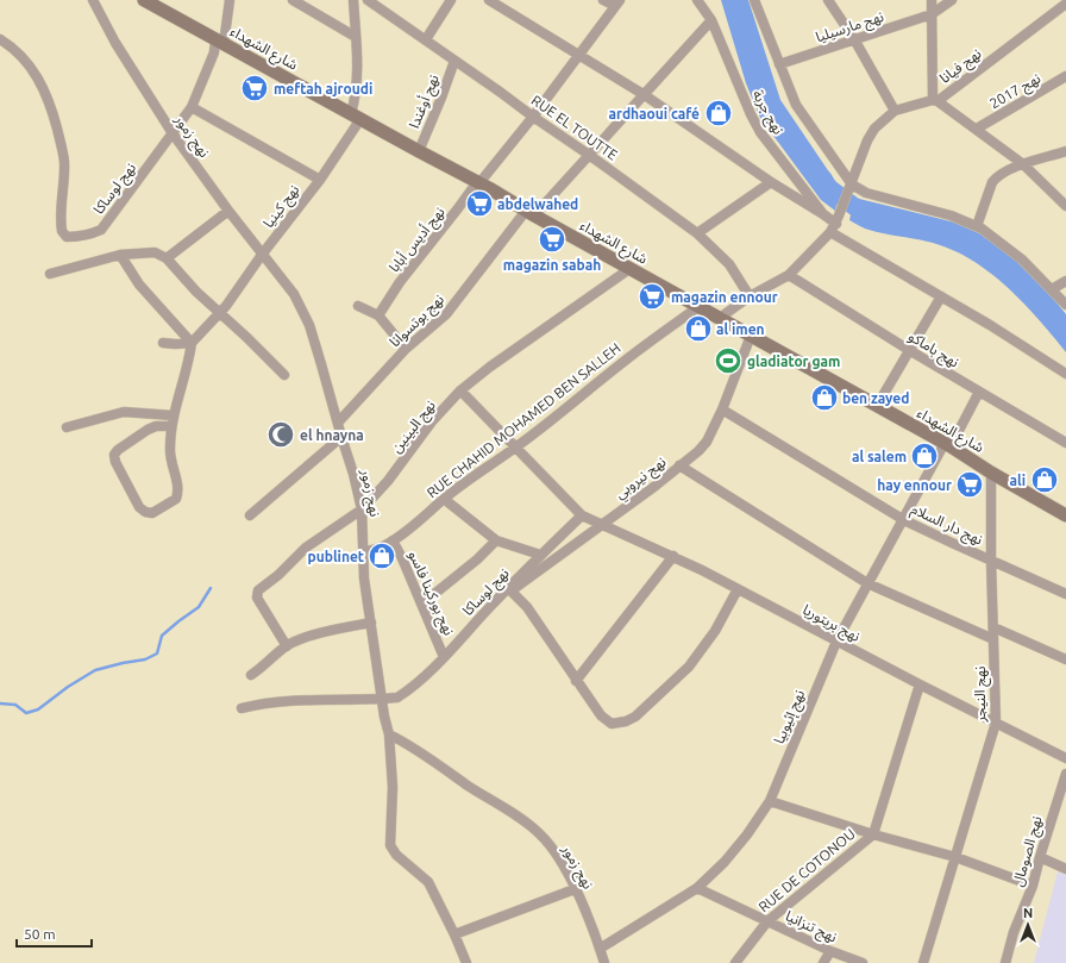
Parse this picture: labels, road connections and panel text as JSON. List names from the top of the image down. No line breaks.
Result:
{"streets":{"main road":["شارع الشهداء"],"street":["نهج مارسيليا","نهج فيانا","نهج 2017","نهج أوغندا","نهج جربة","RUE EL TOUTTE","نهج زمور","نهج لوساكا","نهج كينيا","نهج أديس أبابا","نهج بوتسوانا","نهج باماكو","RUE CHAHID MOHAMED BEN SALLEH","نهج البينين","نهج نيروبي","نهج دار السلام","نهج بوركينا فاسو","نهج بريتوريا","نهج النيجر","نهج إثيوبيا","نهج الصومال","RUE DE COTONOU","نهج تنزانيا"]},"crossings":[["شارع الشهداء","نهج أوغندا"],["شارع الشهداء","نهج لوساكا"],["شارع الشهداء","نهج أديس أبابا"],["شارع الشهداء","نهج بوتسوانا"],["شارع الشهداء","RUE CHAHID MOHAMED BEN SALLEH"],["شارع الشهداء","نهج البينين"],["شارع الشهداء","نهج نيروبي"],["شارع الشهداء","نهج النيجر"],["شارع الشهداء","نهج إثيوبيا"],["نهج فيانا","نهج جربة"],["نهج أوغندا","RUE EL TOUTTE"],["نهج جربة","نهج بوتسوانا"],["RUE EL TOUTTE","نهج أديس أبابا"],["RUE EL TOUTTE","نهج بوتسوانا"],["نهج زمور","نهج لوساكا"],["نهج زمور","نهج كينيا"],["نهج زمور","نهج بوتسوانا"],["نهج زمور","RUE CHAHID MOHAMED BEN SALLEH"],["نهج زمور","نهج البينين"],["نهج زمور","نهج إثيوبيا"],["نهج لوساكا","نهج كينيا"],["نهج لوساكا","نهج نيروبي"],["نهج لوساكا","نهج بوركينا فاسو"],["نهج لوساكا","نهج بريتوريا"],["نهج باماكو","نهج إثيوبيا"],["RUE CHAHID MOHAMED BEN SALLEH","نهج بوركينا فاسو"],["نهج نيروبي","نهج دار السلام"],["نهج نيروبي","نهج بريتوريا"],["نهج دار السلام","نهج النيجر"],["نهج دار السلام","نهج إثيوبيا"],["نهج بريتوريا","نهج النيجر"],["نهج بريتوريا","نهج إثيوبيا"],["نهج بريتوريا","RUE DE COTONOU"],["نهج إثيوبيا","نهج تنزانيا"],["RUE DE COTONOU","نهج تنزانيا"]],"places":{"supermarket":["meftah ajroudi","abdelwahed","magazin sabah","magazin ennour","hay ennour"],"shop":["ardhaoui café","al imen","ben zayed","al salem","ali","publinet"],"sports":["gladiator gam"],"mosque":["el hnayna"]},"scale_bar":"50 m","north":"top"}
